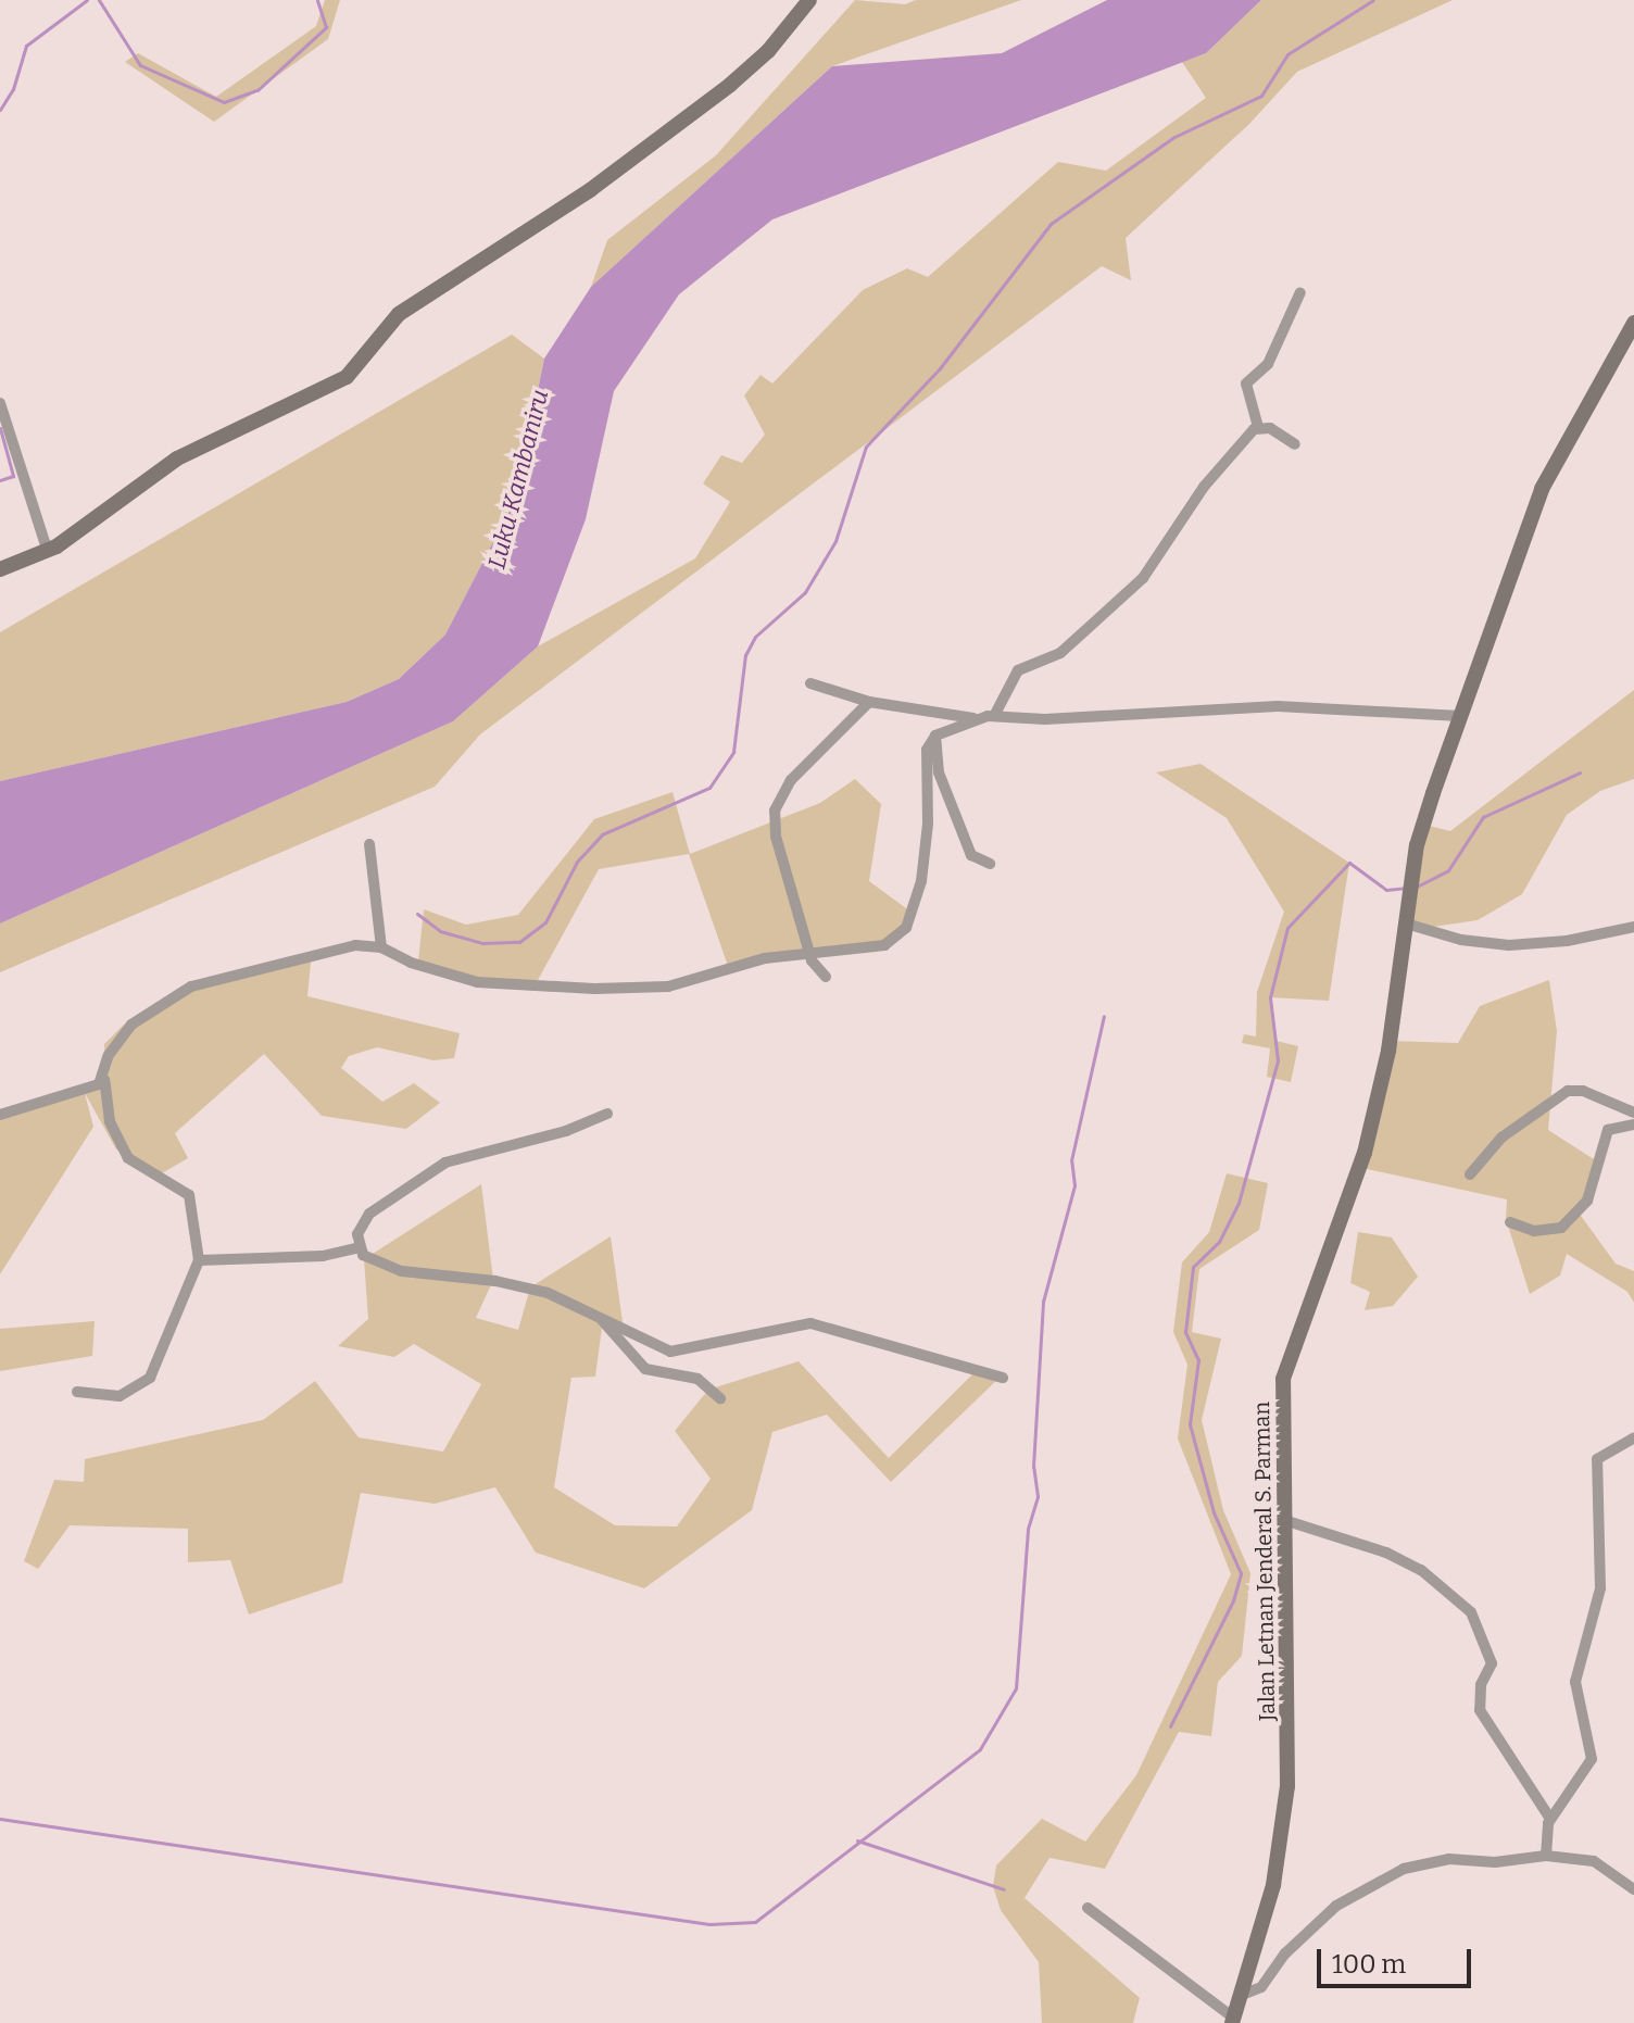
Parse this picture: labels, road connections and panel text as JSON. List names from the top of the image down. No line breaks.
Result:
{"streets":{"street":["Jalan Letnan Jenderal S. Parman"]},"water":["Luku Kambaniru"],"scale_bar":"100 m"}
